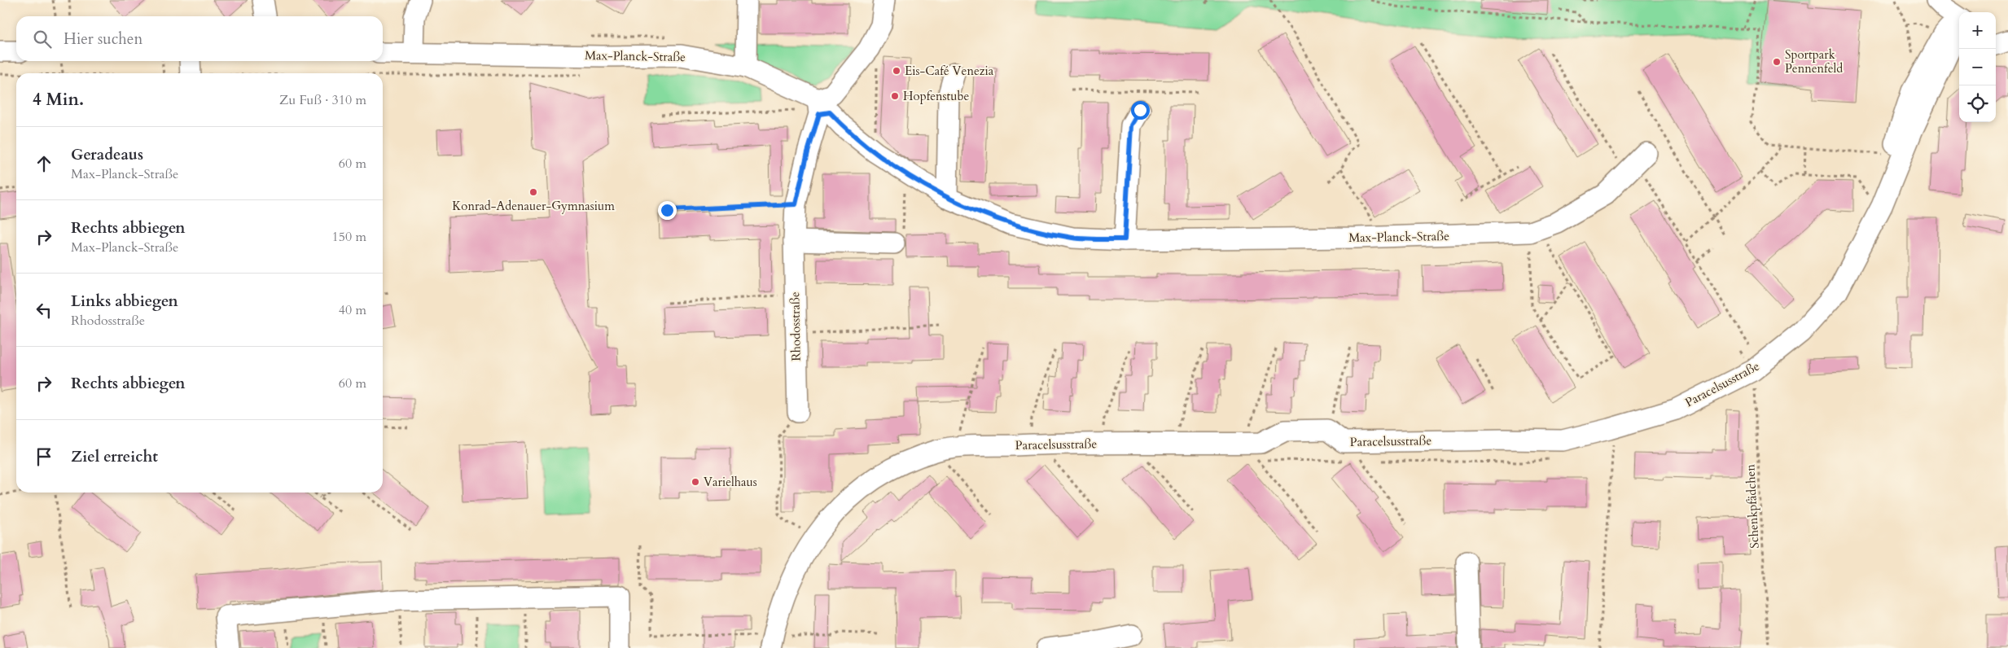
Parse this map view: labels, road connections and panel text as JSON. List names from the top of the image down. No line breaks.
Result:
{"streets":{"street":["Max-Planck-Straße","Rhodosstraße","Paracelsusstraße"],"path":["Schenkpfädchen"]},"crossings":[["Max-Planck-Straße","Rhodosstraße"],["Paracelsusstraße","Schenkpfädchen"]],"places":["Sportpark Pennenfeld","Eis-Café Venezia","Hopfenstube","Konrad-Adenauer-Gymnasium","Varielhaus"],"page":{"map_buttons":["+","−"],"search":"Hier suchen","heading":["4 Min.","Zu Fuß · 310 m"],"list":[["Geradeaus","Max-Planck-Straße","60 m"],["Rechts abbiegen","Max-Planck-Straße","150 m"],["Links abbiegen","Rhodosstraße","40 m"],["Rechts abbiegen","60 m"],"Ziel erreicht"]}}
